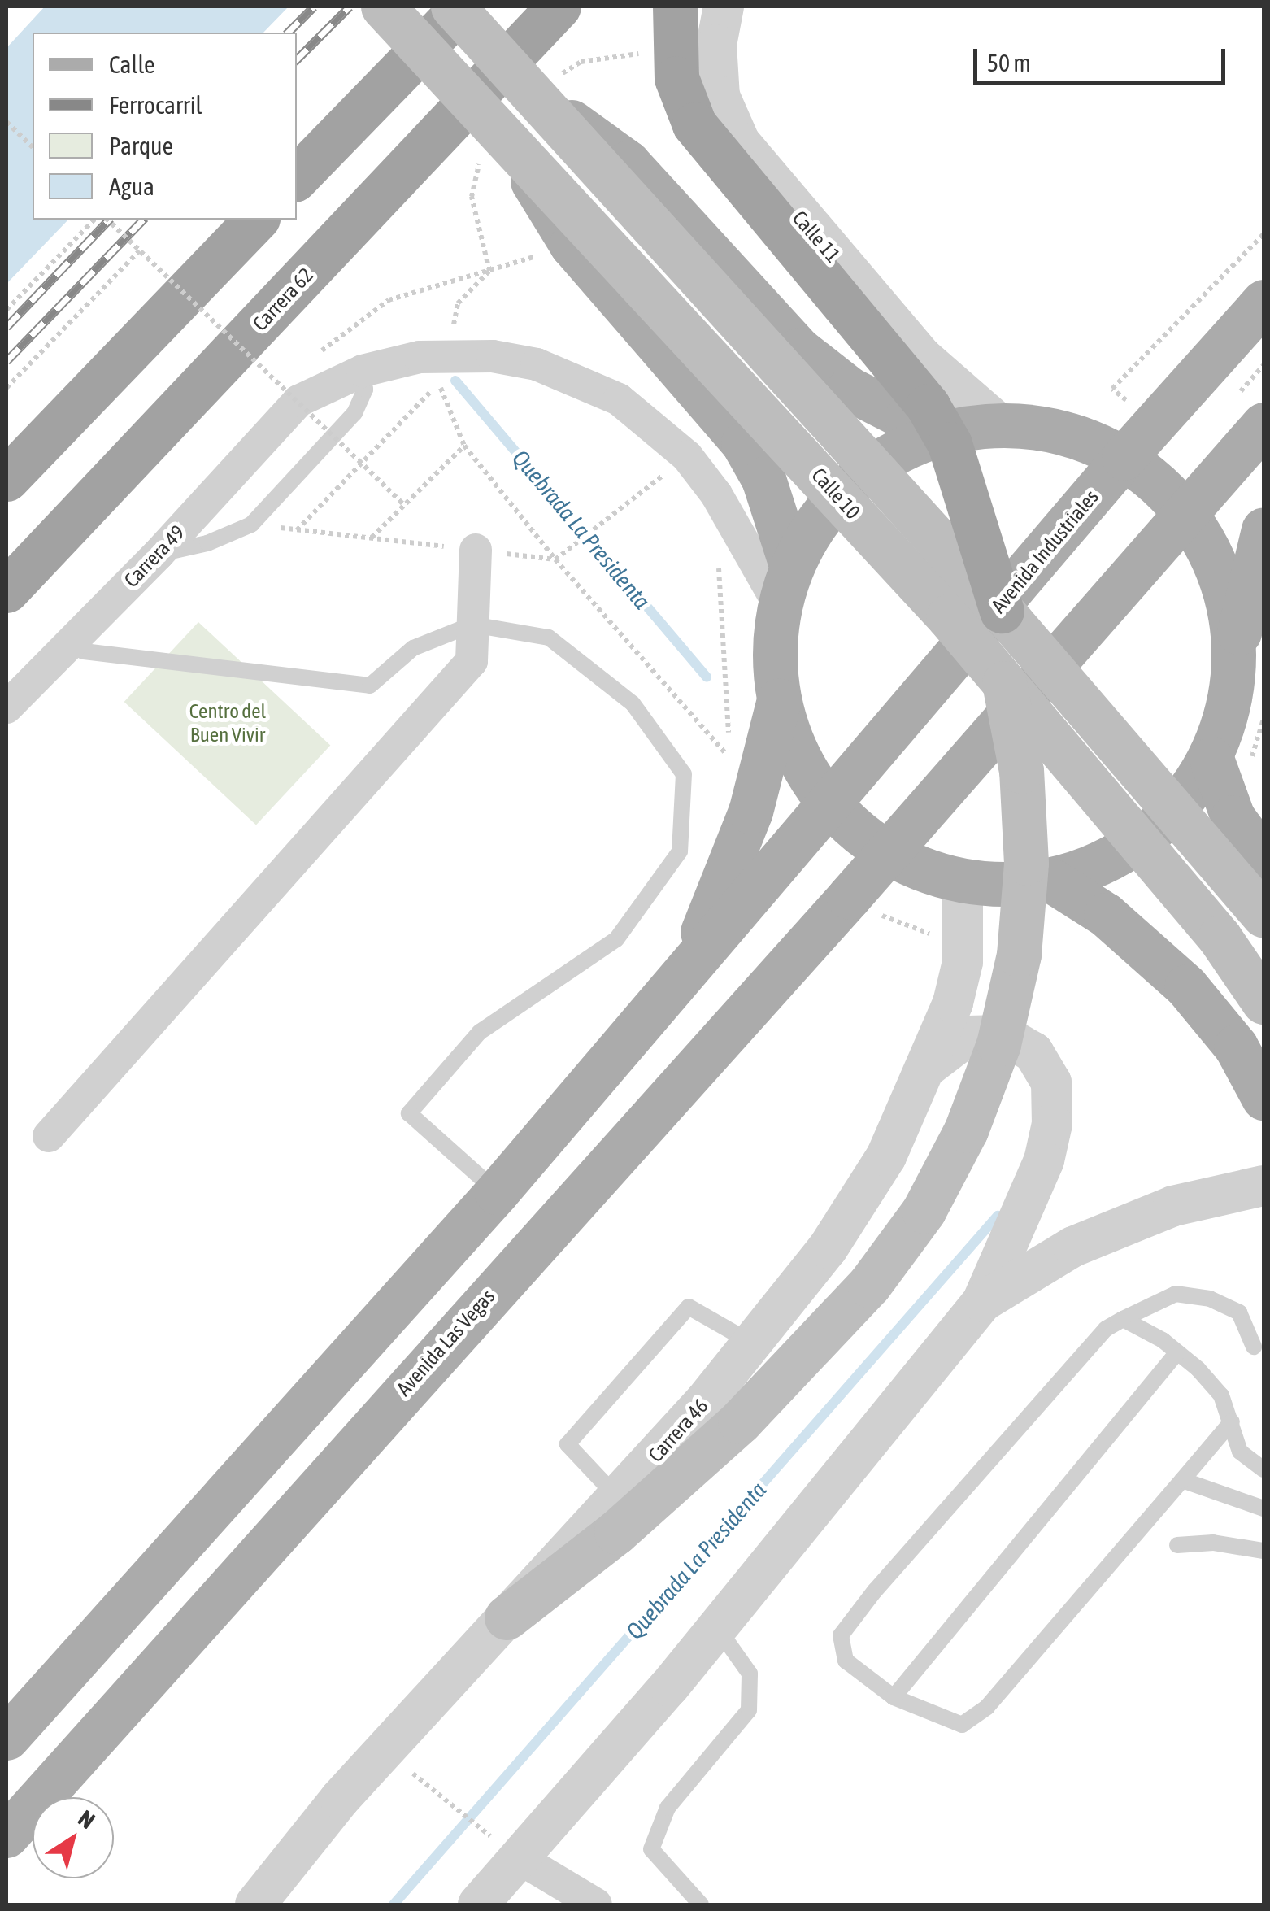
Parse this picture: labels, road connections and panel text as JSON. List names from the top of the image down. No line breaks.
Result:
{"streets":{"highway":["Carrera 62"],"main road":["Calle 10","Avenida Industriales","Avenida Las Vegas"],"street":["Calle 11","Carrera 49","Carrera 46"]},"water":["Quebrada La Presidenta"],"parks":["Centro del Buen Vivir"],"legend":["Calle","Ferrocarril","Parque","Agua"],"scale_bar":"50 m","north":"top right"}
